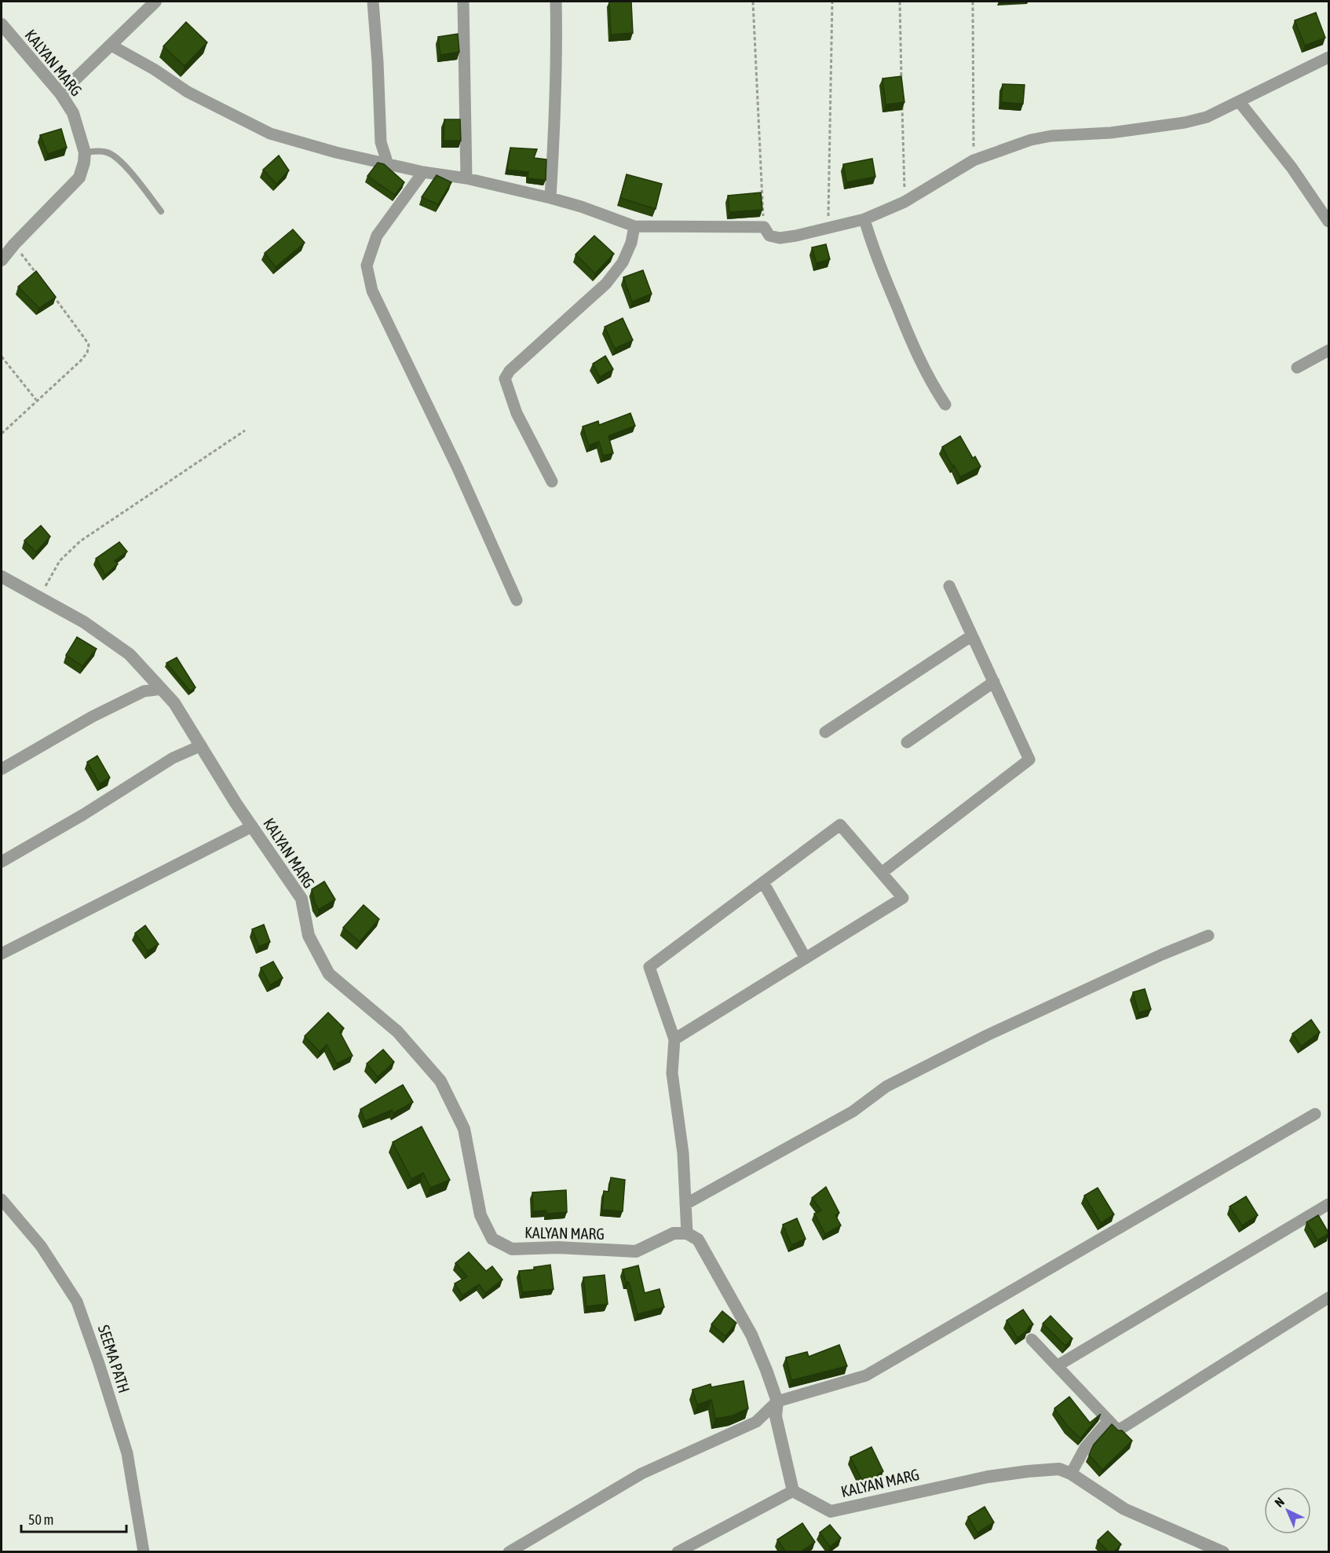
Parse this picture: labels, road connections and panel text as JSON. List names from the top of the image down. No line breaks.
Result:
{"streets":{"street":["KALYAN MARG","SEEMA PATH"]},"scale_bar":"50 m","north":"top left"}
